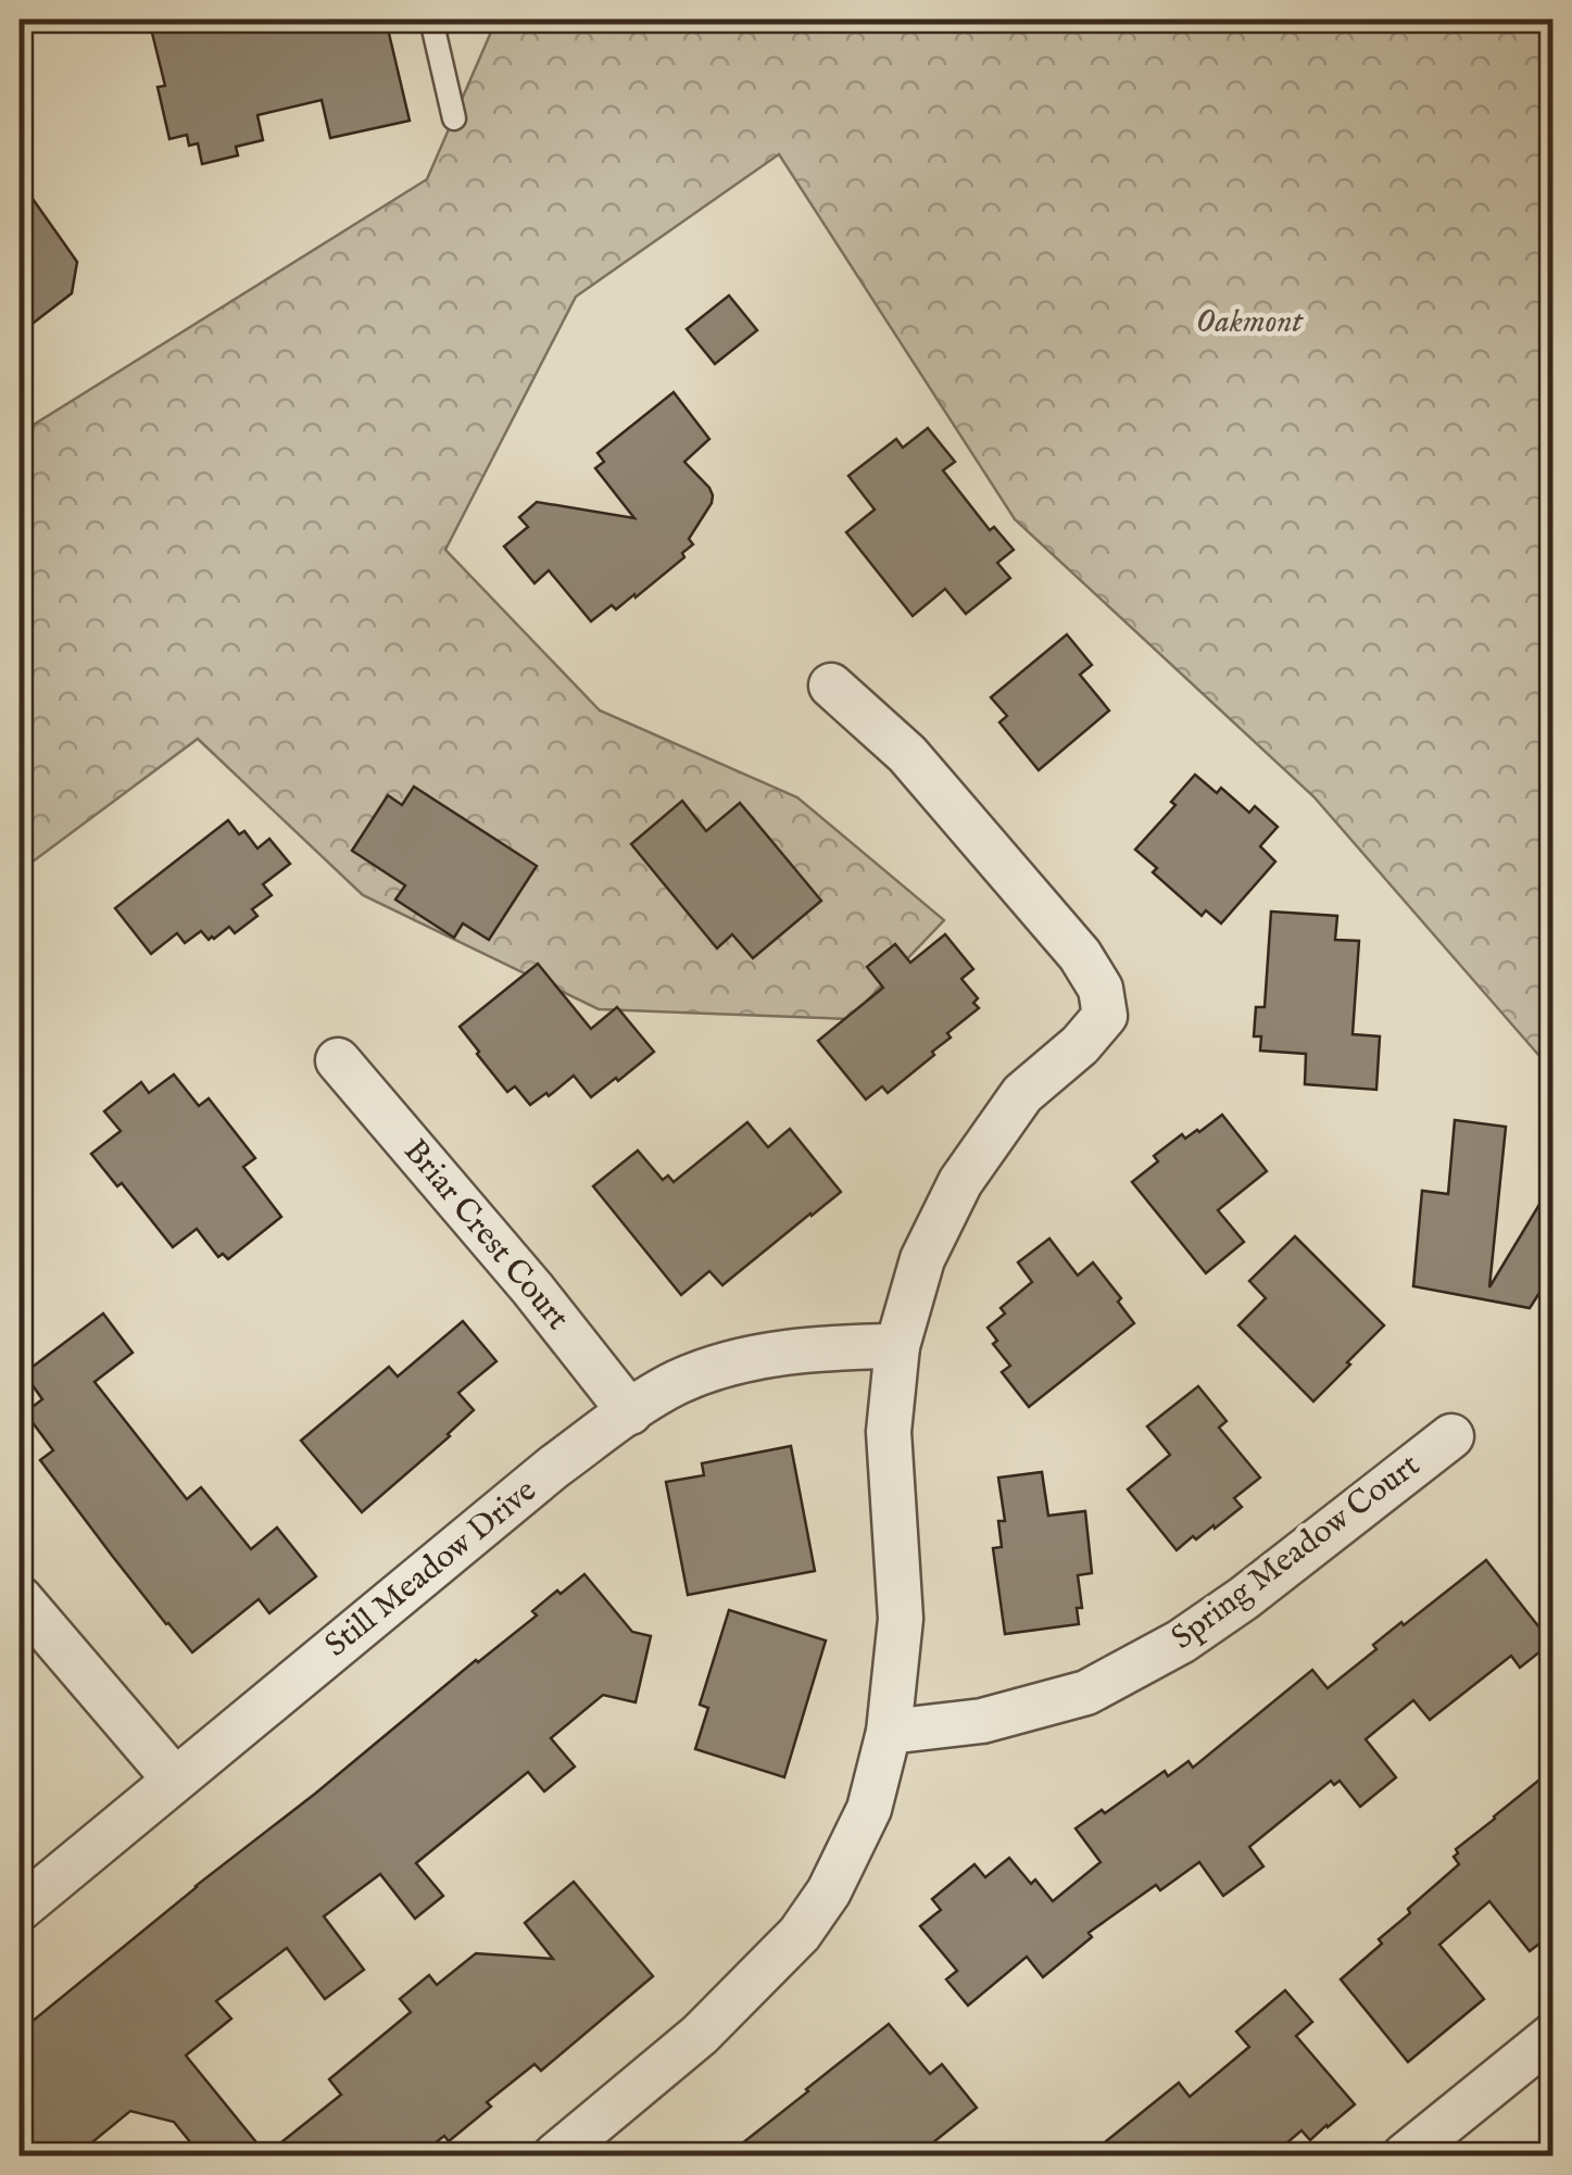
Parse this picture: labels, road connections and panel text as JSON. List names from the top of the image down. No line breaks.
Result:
{"streets":{"street":["Briar Crest Court","Spring Meadow Court","Still Meadow Drive"]},"crossings":[["Briar Crest Court","Still Meadow Drive"]],"parks":["Oakmont"]}
